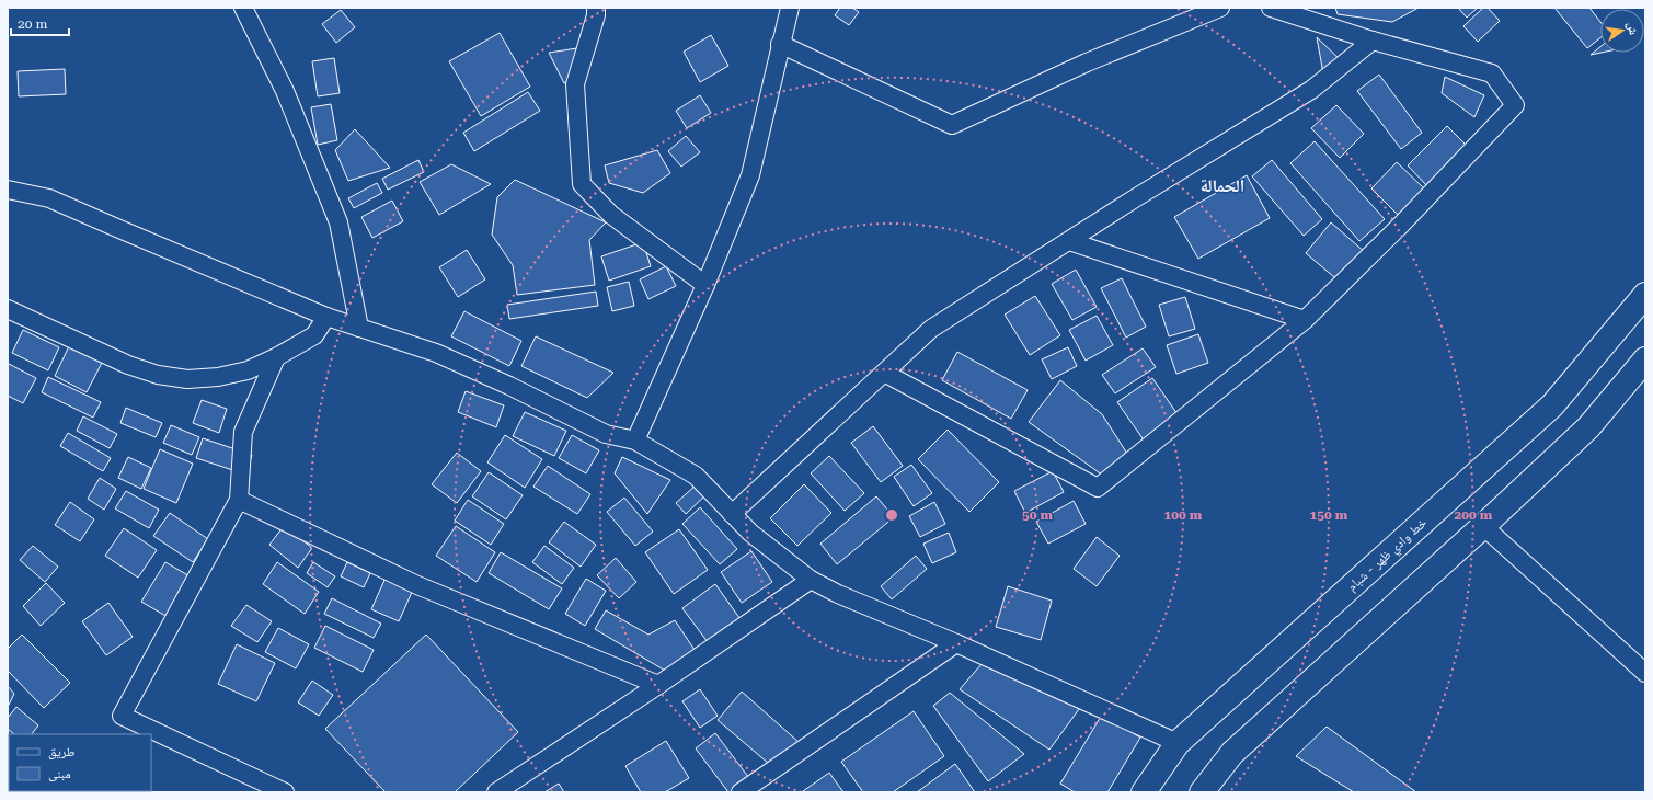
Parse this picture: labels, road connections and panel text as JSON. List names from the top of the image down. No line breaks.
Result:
{"streets":{"main road":["خط وادي ظهر - شبام"]},"districts":["الحمالة"],"legend":["طريق","مبنى"],"scale_bar":"20 m","north":"right","rings":["50 m","100 m","150 m","200 m"]}
